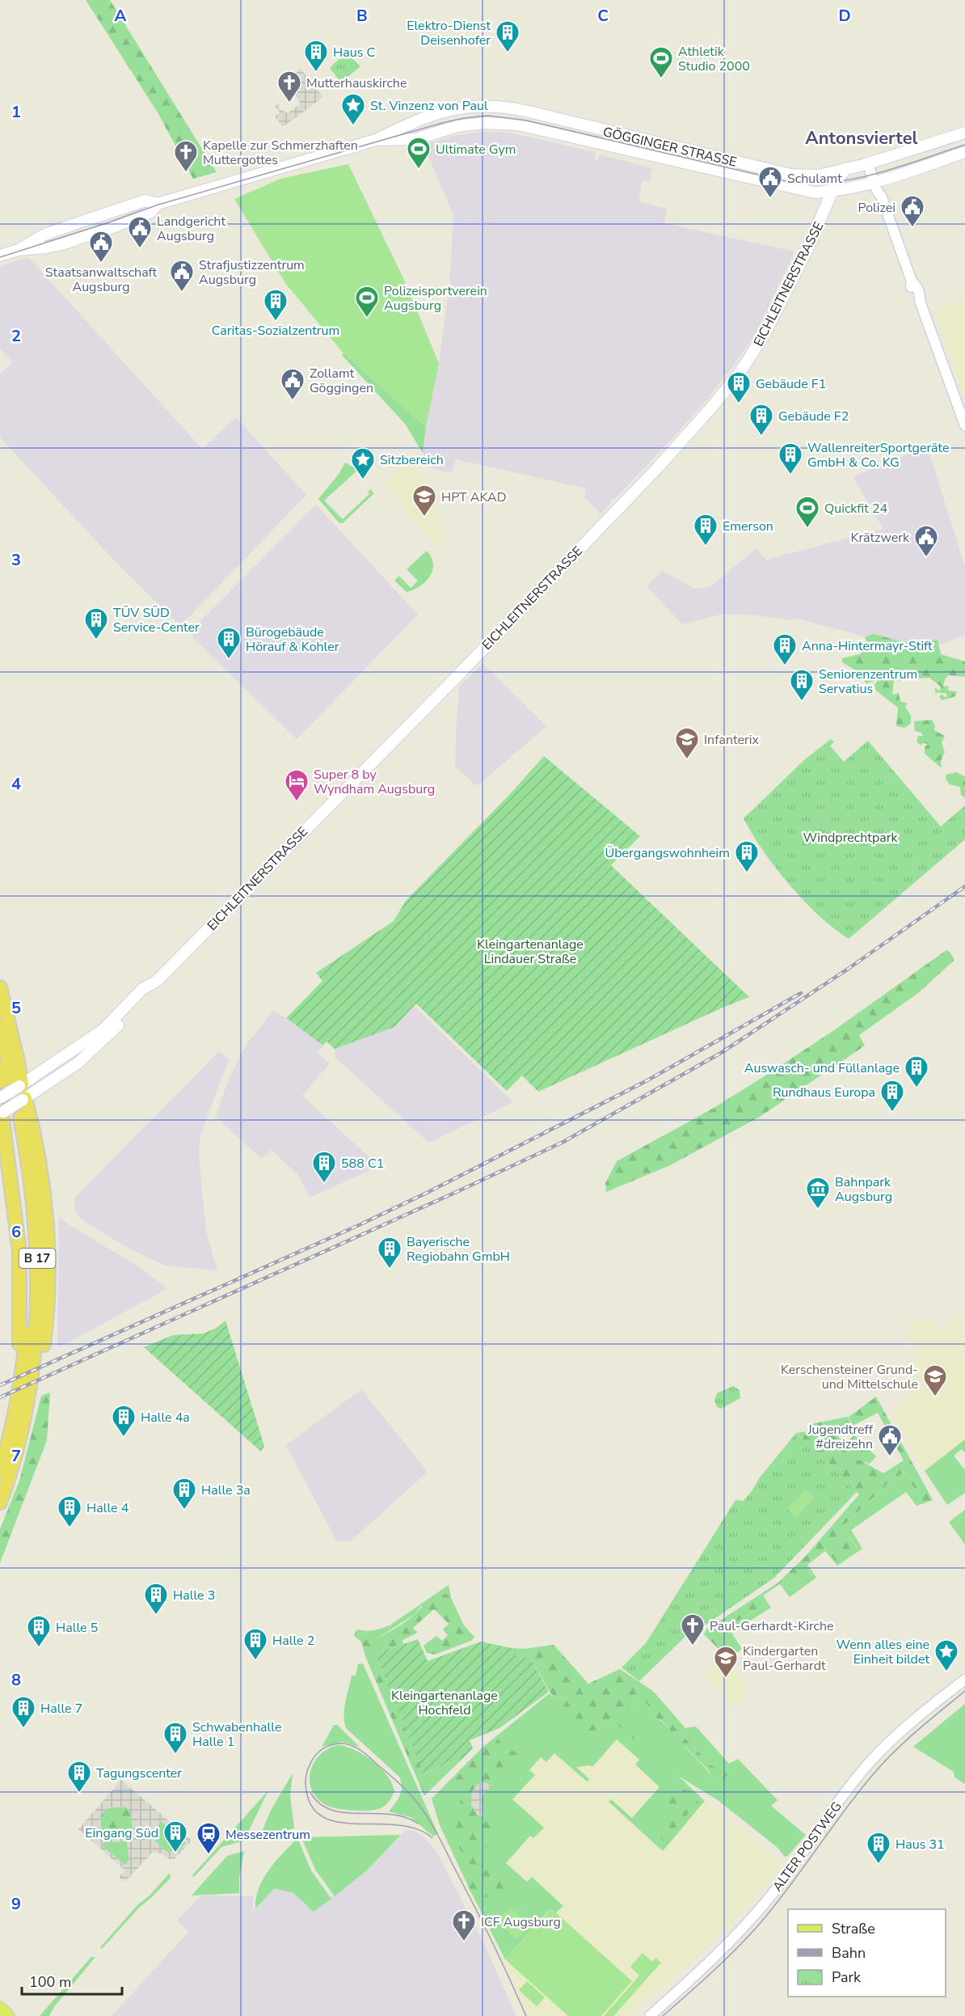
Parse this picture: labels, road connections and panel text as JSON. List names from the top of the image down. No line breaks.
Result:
{"streets":{"highway":["B 17"],"main road":["GÖGGINGER STRASSE","EICHLEITNERSTRASSE"],"street":["ALTER POSTWEG"]},"crossings":[["GÖGGINGER STRASSE","EICHLEITNERSTRASSE"],["EICHLEITNERSTRASSE","B 17"]],"districts":["Antonsviertel"],"parks":["Windprechtpark","Kleingartenanlage Lindauer Straße","Kleingartenanlage Hochfeld"],"places":{"building":["Elektro-Dienst Deisenhofer","Haus C","Caritas-Sozialzentrum","Gebäude F1","Gebäude F2","WallenreiterSportgeräte GmbH & Co. KG","Emerson","TÜV SÜD Service-Center","Bürogebäude Hörauf & Kohler","Anna-Hintermayr-Stift","Seniorenzentrum Servatius","Übergangswohnheim","Auswasch- und Füllanlage","Rundhaus Europa","588 C1","Bayerische Regiobahn GmbH","Halle 4a","Halle 3a","Halle 4","Halle 3","Halle 5","Halle 2","Halle 7","Schwabenhalle Halle 1","Tagungscenter","Eingang Süd","Haus 31"],"sports":["Athletik Studio 2000","Ultimate Gym","Polizeisportverein Augsburg","Quickfit 24"],"church":["Mutterhauskirche","Kapelle zur Schmerzhaften Muttergottes","Paul-Gerhardt-Kirche","ICF Augsburg"],"place":["St. Vinzenz von Paul","Sitzbereich","Wenn alles eine Einheit bildet"],"public building":["Schulamt","Polizei","Landgericht Augsburg","Staatsanwaltschaft Augsburg","Strafjustizzentrum Augsburg","Zollamt Göggingen","Krätzwerk","Jugendtreff #dreizehn"],"school or university":["HPT AKAD","Infanterix","Kerschensteiner Grund- und Mittelschule","Kindergarten Paul-Gerhardt"],"hotel":["Super 8 by Wyndham Augsburg"],"museum":["Bahnpark Augsburg"],"station":["Messezentrum"]},"legend":["Straße","Bahn","Park"],"scale_bar":"100 m","grid":{"columns":["A","B","C","D"],"rows":["1","2","3","4","5","6","7","8","9"]}}
